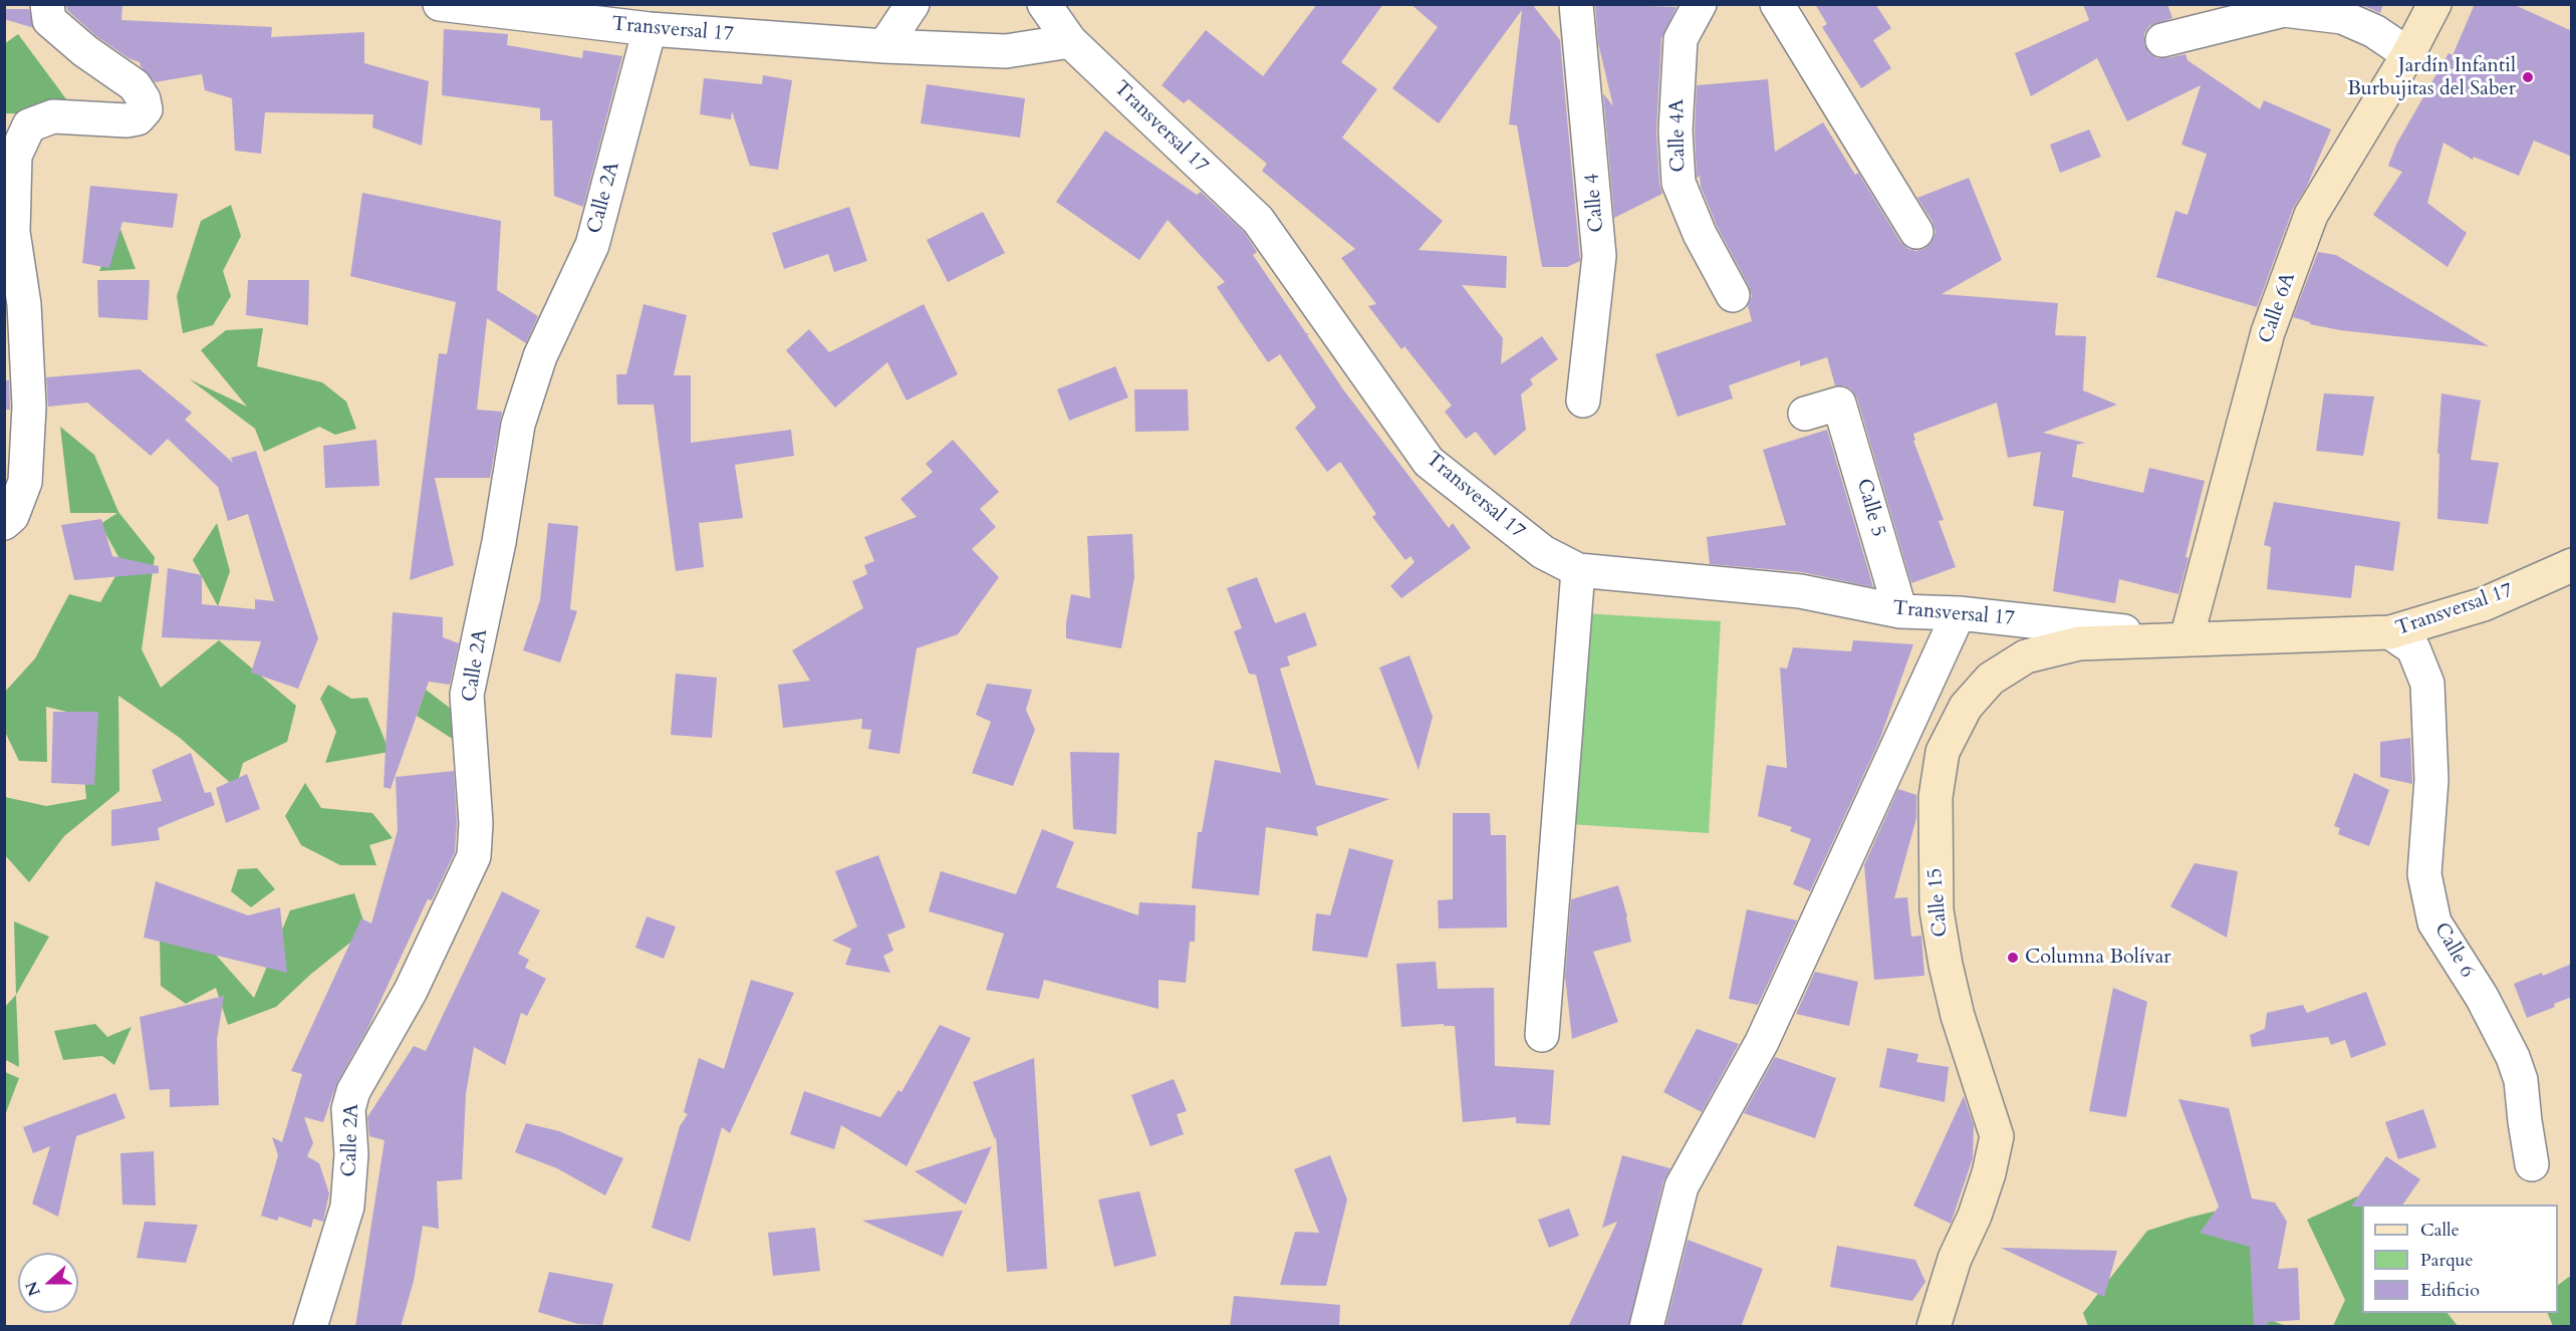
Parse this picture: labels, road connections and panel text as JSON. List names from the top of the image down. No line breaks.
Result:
{"streets":{"main road":["Transversal 17","Calle 6A","Calle 15"],"street":["Calle 4A","Calle 2A","Calle 4","Calle 5","Calle 6"]},"crossings":[["Transversal 17","Calle 2A"],["Transversal 17","Calle 6A"],["Transversal 17","Calle 5"],["Transversal 17","Calle 15"],["Transversal 17","Calle 6"],["Calle 6A","Calle 15"]],"places":["Jardín Infantil Burbujitas del Saber","Columna Bolívar"],"legend":["Calle","Parque","Edificio"],"north":"left"}
